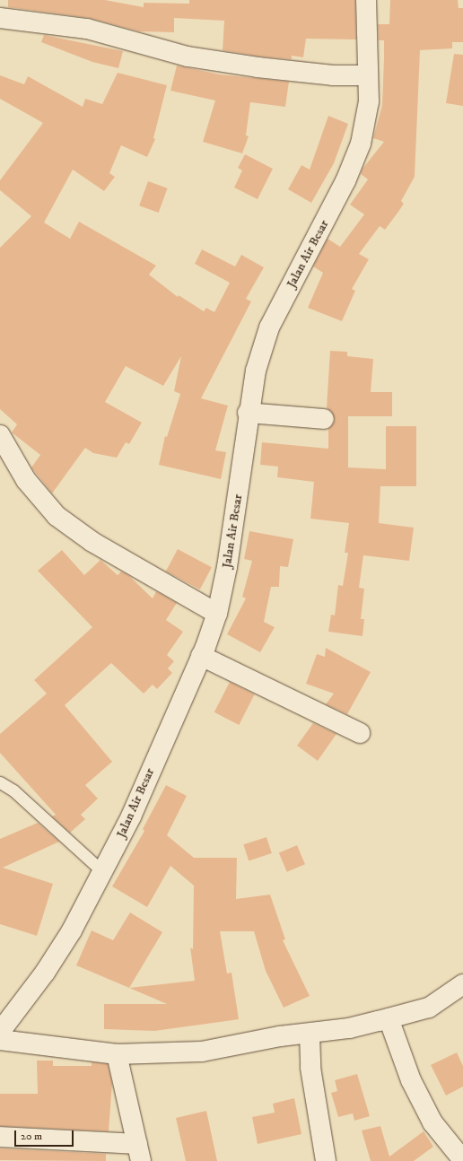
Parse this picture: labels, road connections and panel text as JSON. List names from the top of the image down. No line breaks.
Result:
{"streets":{"street":["Jalan Air Besar"]},"scale_bar":"20 m"}
